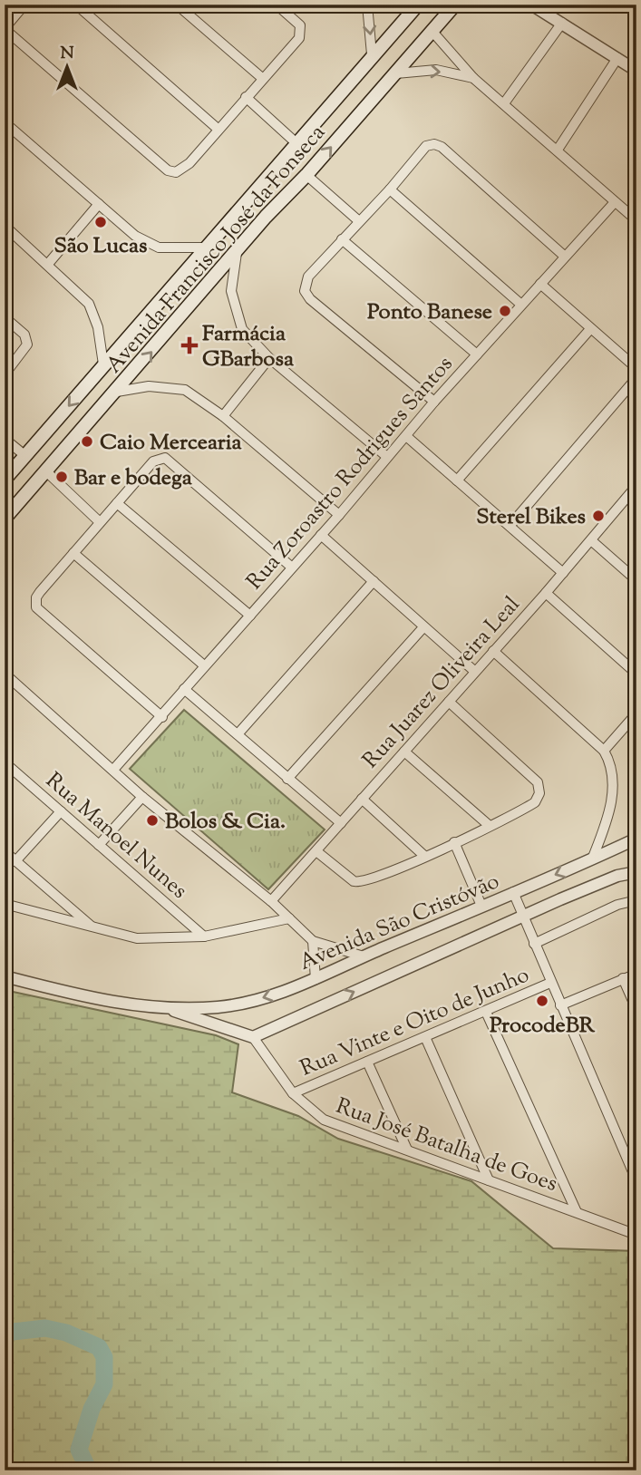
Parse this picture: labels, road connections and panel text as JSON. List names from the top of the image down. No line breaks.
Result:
{"streets":{"main road":["Avenida Francisco José da Fonseca"],"street":["Rua Zoroastro Rodrigues Santos","Rua Juarez Oliveira Leal","Rua Manoel Nunes","Avenida São Cristóvão","Rua Vinte e Oito de Junho","Rua José Batalha de Goes"]},"crossings":[["Avenida São Cristóvão","Rua José Batalha de Goes"],["Rua Vinte e Oito de Junho","Rua José Batalha de Goes"]],"places":{"other":["São Lucas","Ponto Banese","Caio Mercearia","Bar e bodega","Sterel Bikes","Bolos & Cia.","ProcodeBR"],"health":["Farmácia GBarbosa"]},"north":"top"}
